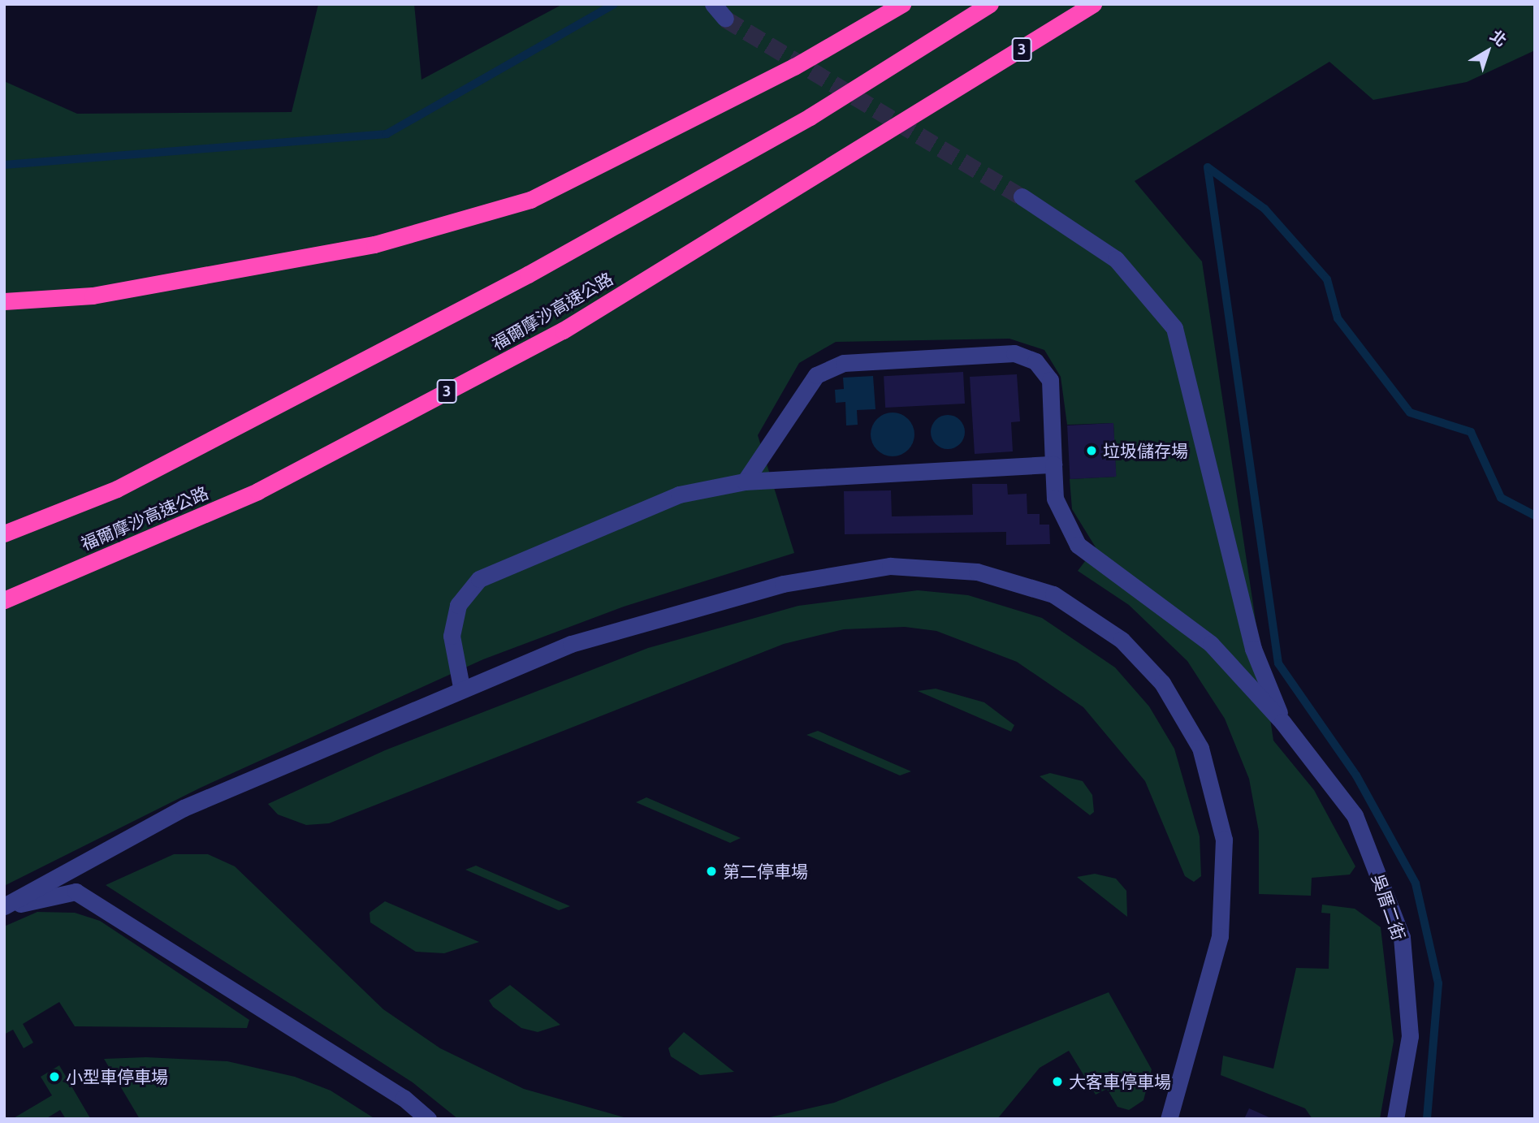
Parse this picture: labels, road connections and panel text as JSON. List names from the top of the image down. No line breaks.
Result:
{"streets":{"highway":["3","福爾摩沙高速公路"],"street":["吳厝二街"]},"places":["垃圾儲存場","第二停車場","小型車停車場","大客車停車場"],"north":"top right"}
